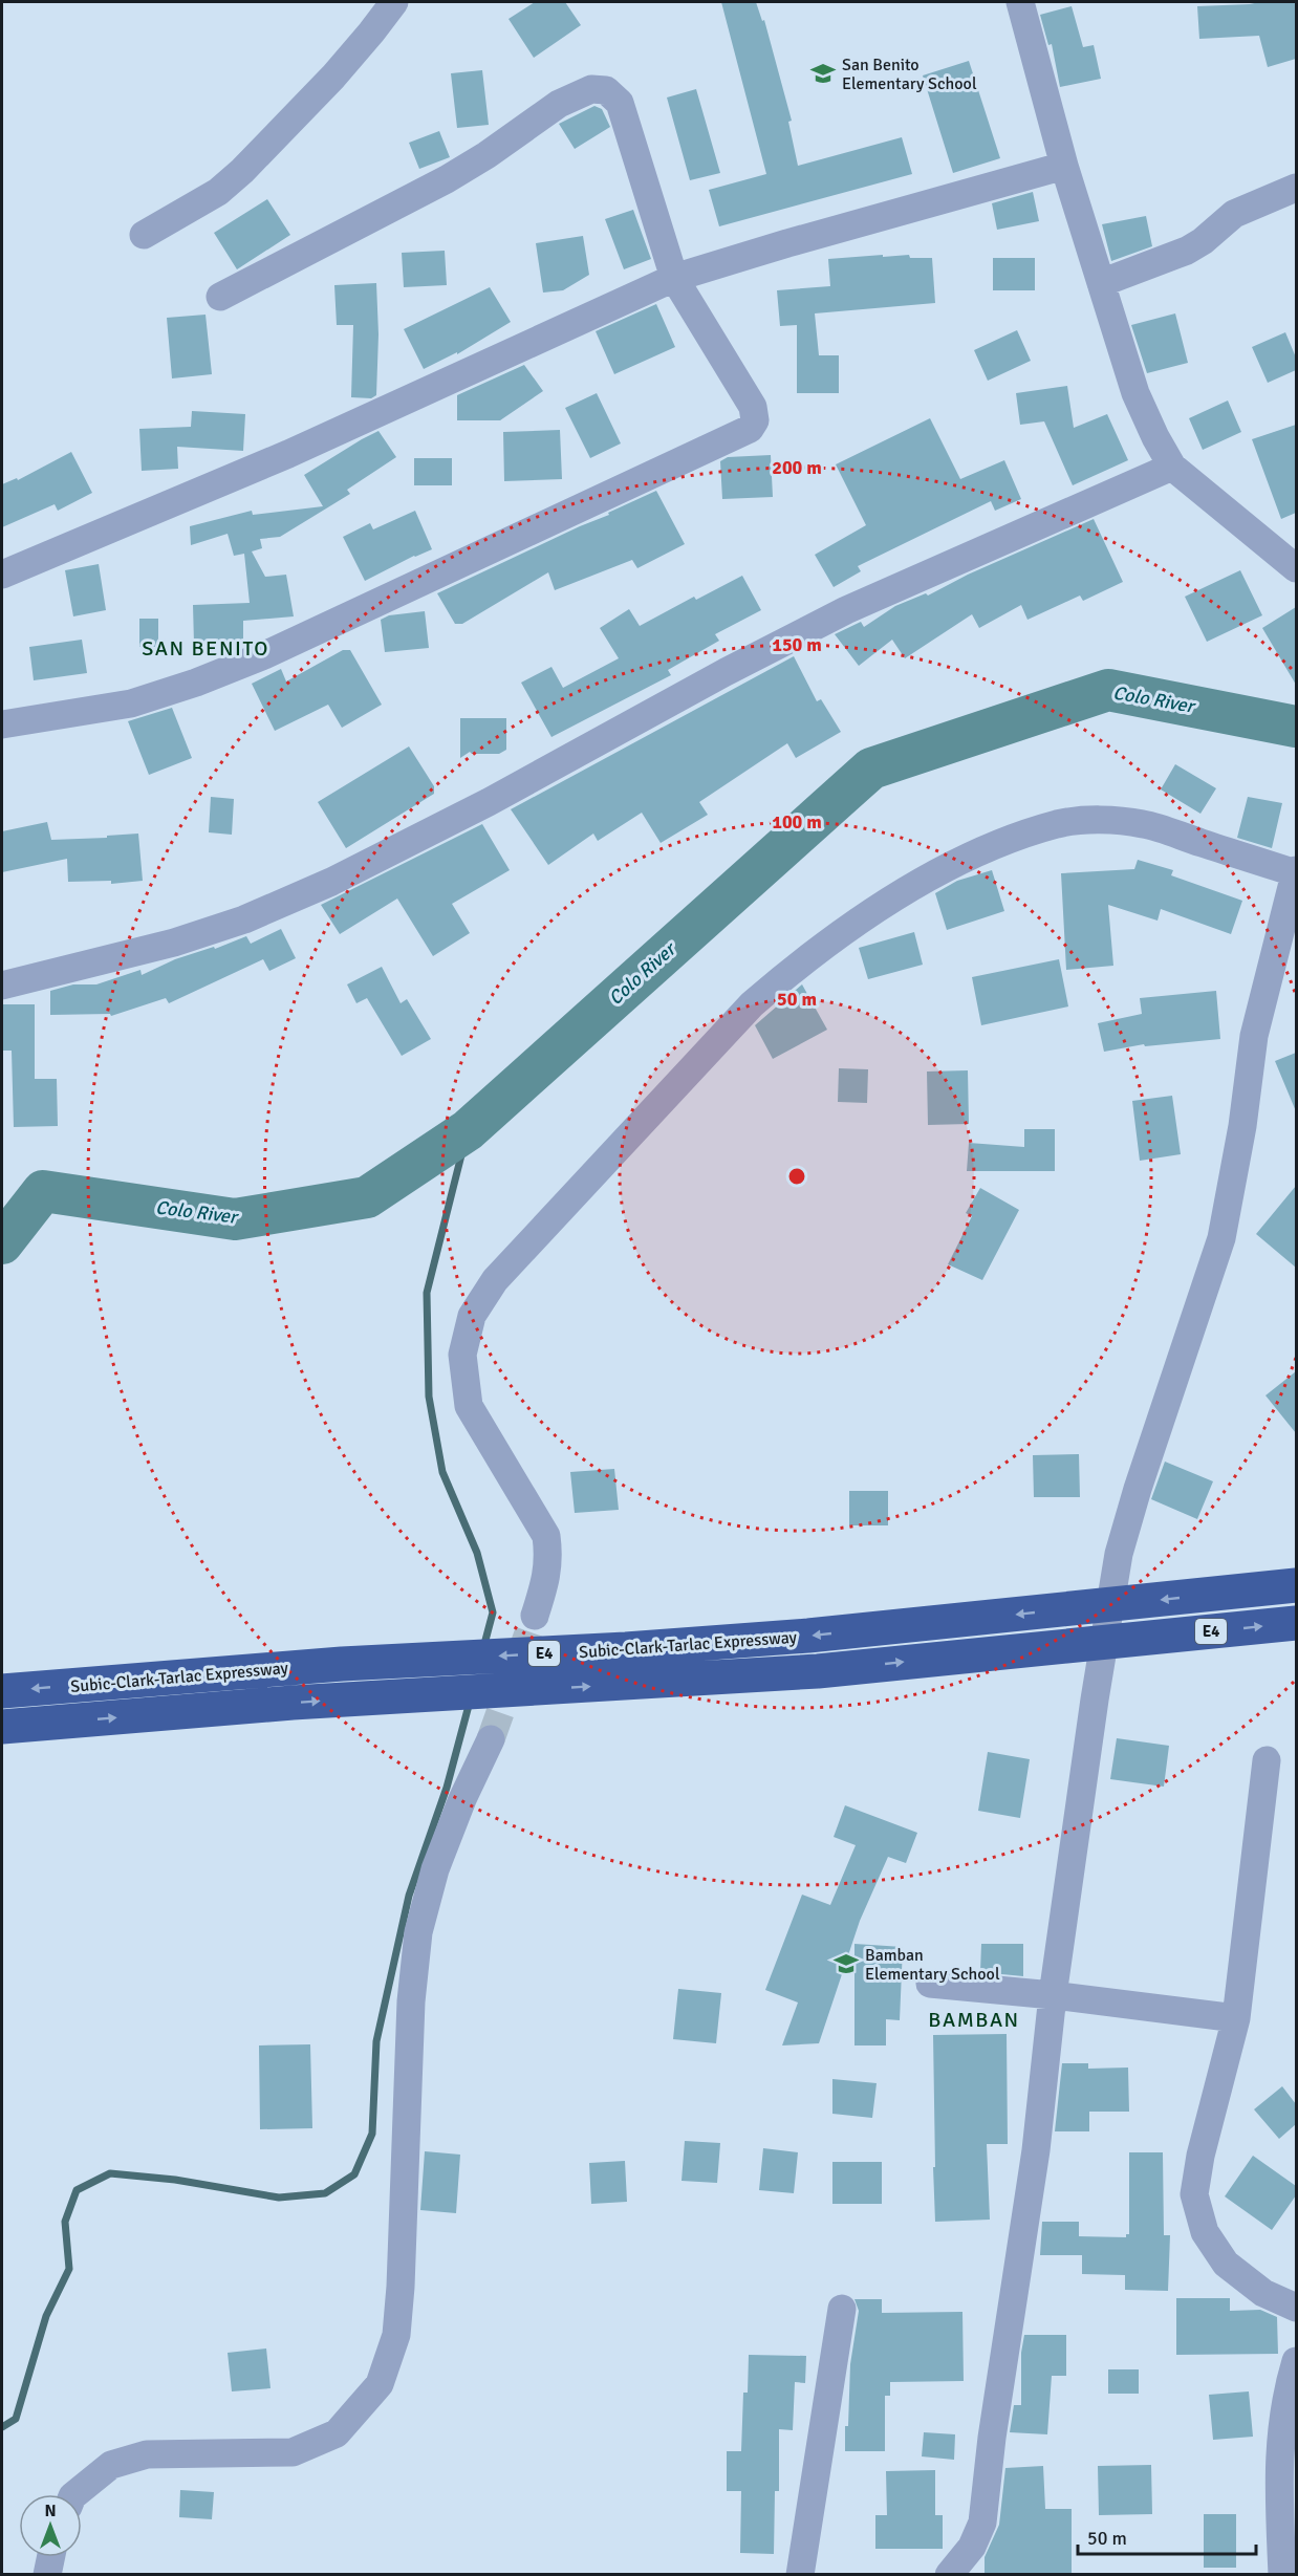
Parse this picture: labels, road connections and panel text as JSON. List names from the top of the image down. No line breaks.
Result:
{"streets":{"highway":["E4","Subic-Clark-Tarlac Expressway"]},"districts":["SAN BENITO","BAMBAN"],"water":["Colo River"],"places":{"school or university":["San Benito Elementary School","Bamban Elementary School"]},"scale_bar":"50 m","north":"top","rings":["200 m","150 m","100 m","50 m"]}
